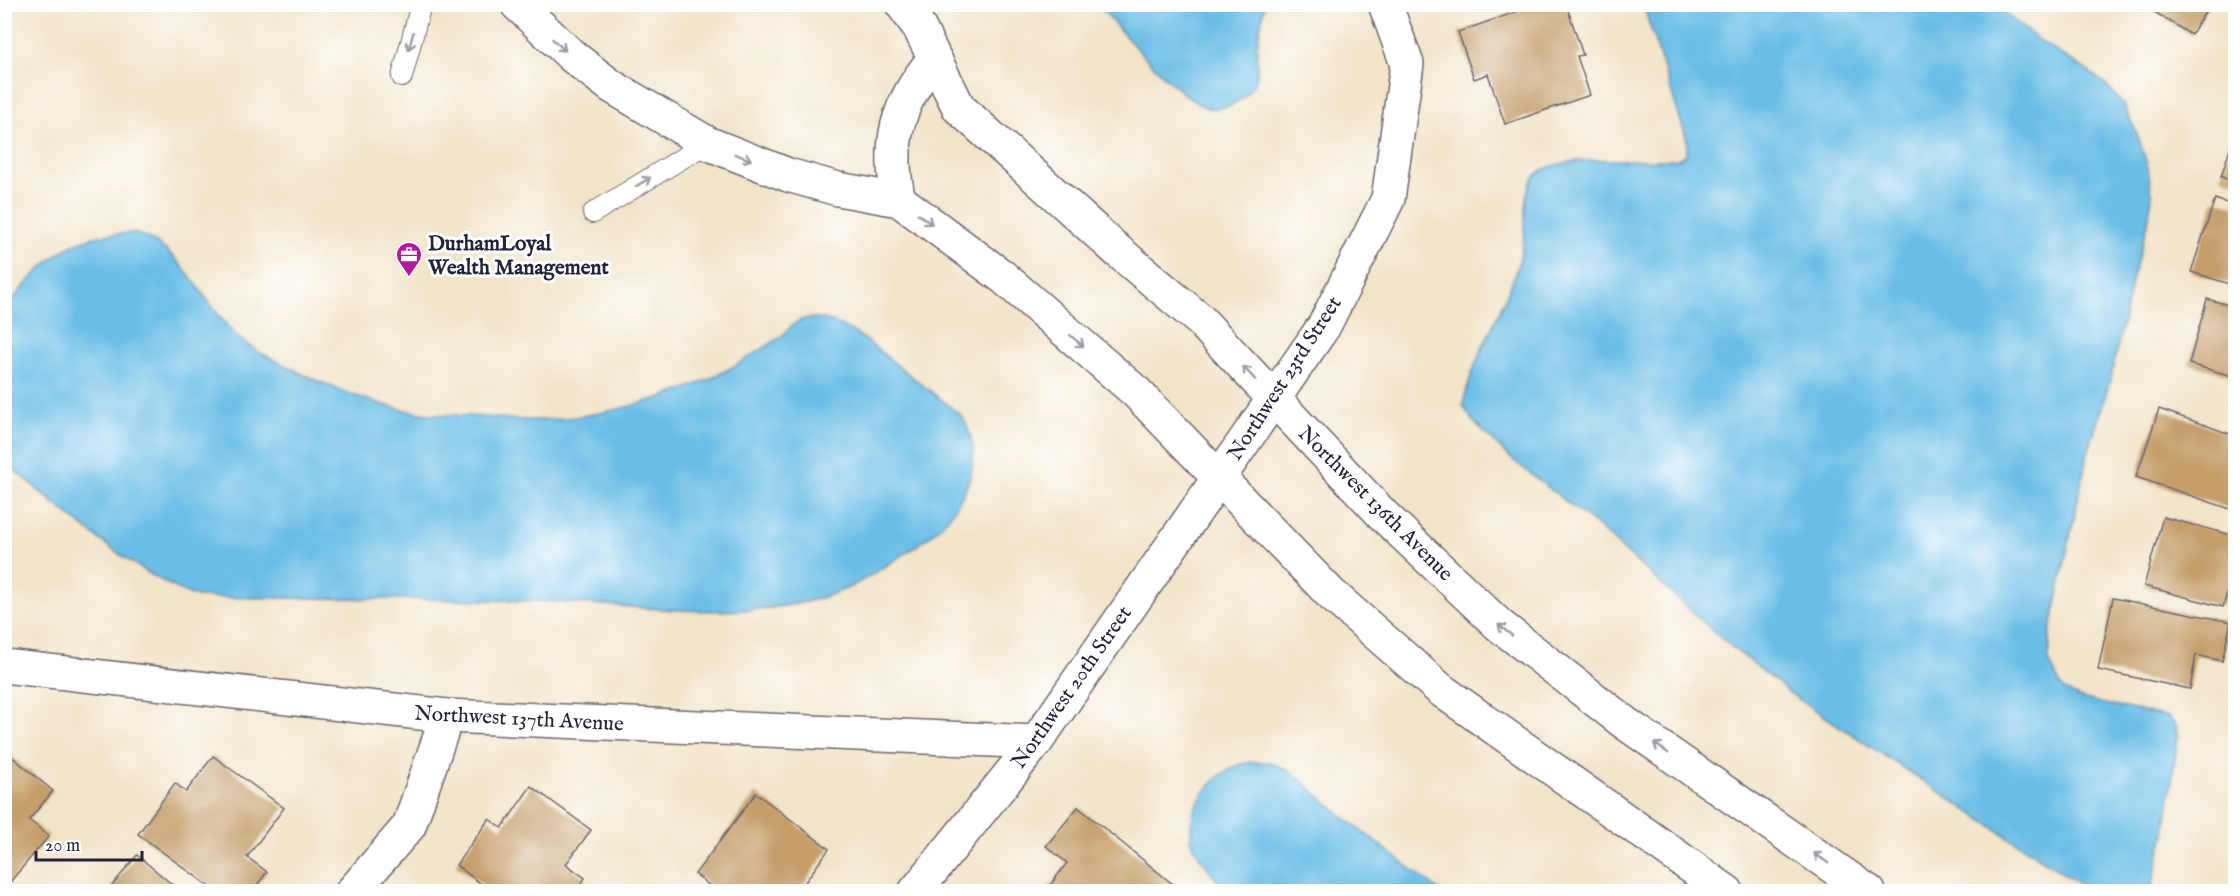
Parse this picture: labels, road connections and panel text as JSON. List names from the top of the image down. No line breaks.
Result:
{"streets":{"street":["Northwest 23rd Street","Northwest 136th Avenue","Northwest 20th Street","Northwest 137th Avenue"]},"crossings":[["Northwest 23rd Street","Northwest 136th Avenue"],["Northwest 23rd Street","Northwest 20th Street"],["Northwest 20th Street","Northwest 137th Avenue"]],"places":{"office":["DurhamLoyal Wealth Management"]},"scale_bar":"20 m"}
